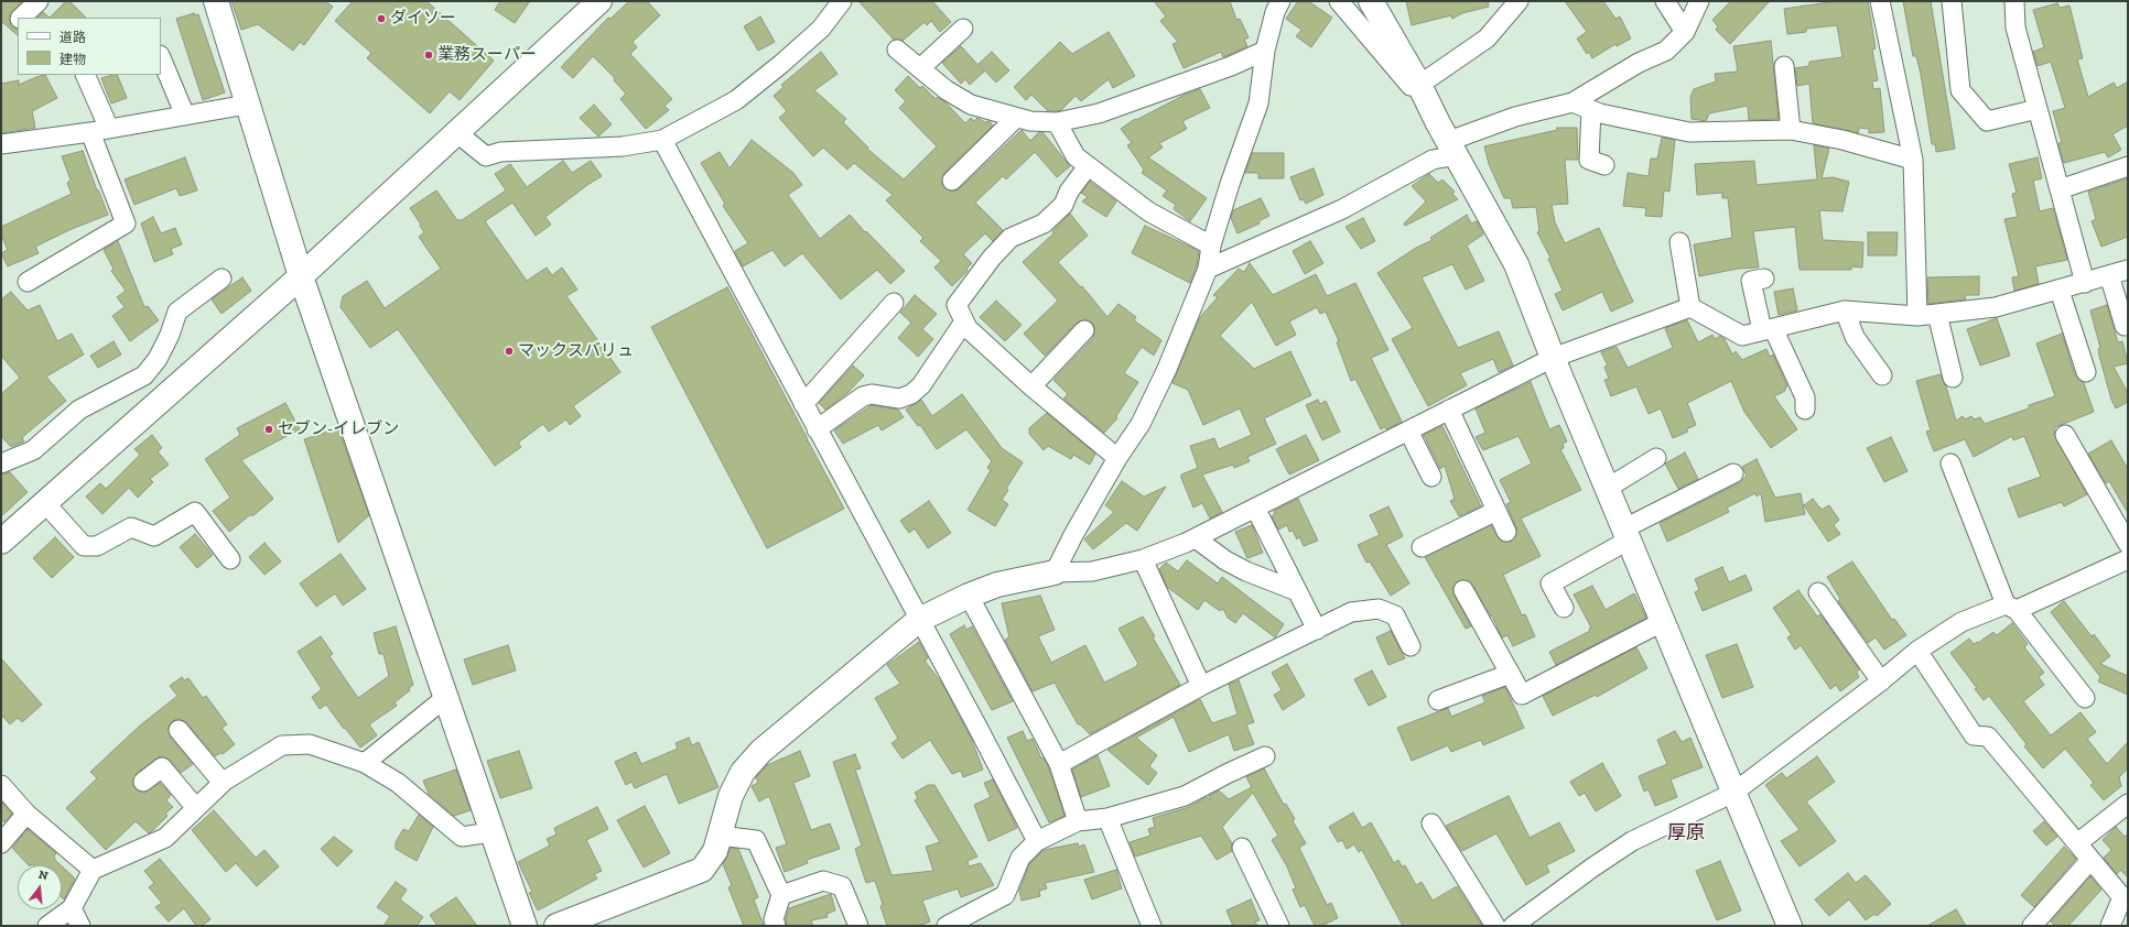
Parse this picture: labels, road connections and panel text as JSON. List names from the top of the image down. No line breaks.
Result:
{"districts":["厚原"],"places":["ダイソー","業務スーパー","マックスバリュ","セブン-イレブン"],"legend":["道路","建物"],"north":"top"}
